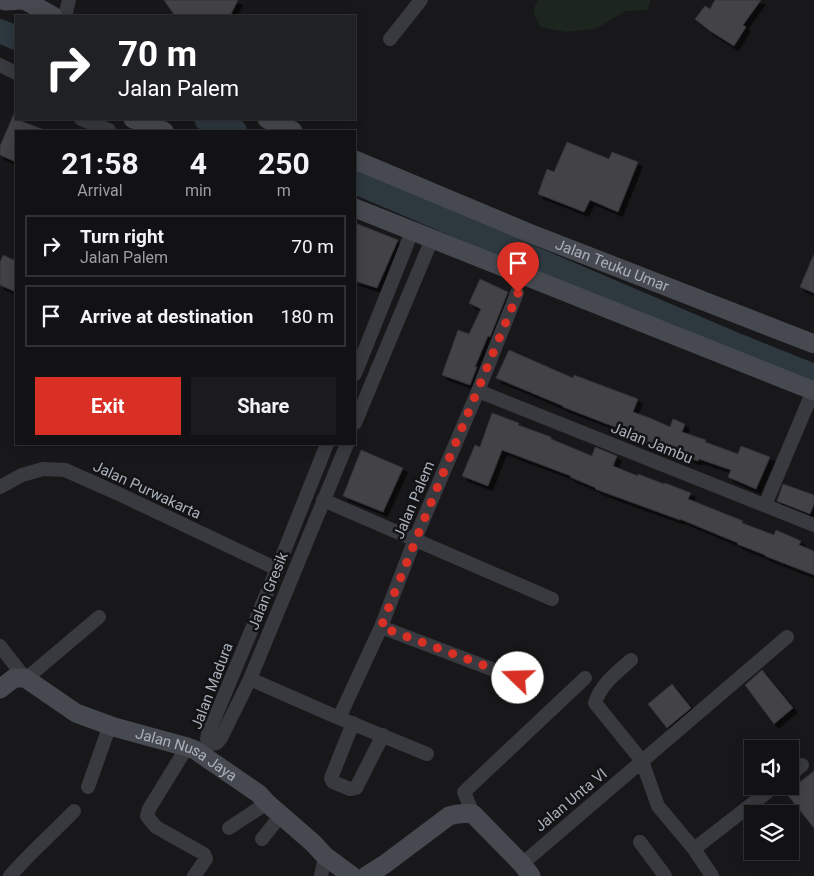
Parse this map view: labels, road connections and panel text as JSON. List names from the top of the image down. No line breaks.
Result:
{"streets":{"main road":["Jalan Teuku Umar","Jalan Nusa Jaya"],"street":["Jalan Jambu","Jalan Purwakarta","Jalan Palem","Jalan Gresik","Jalan Madura","Jalan Unta VI"]},"crossings":[["Jalan Jambu","Jalan Palem"],["Jalan Purwakarta","Jalan Madura"],["Jalan Gresik","Jalan Madura"]],"page":{"turn":["70 m","Jalan Palem"],"eta":["21:58","Arrival","4","min","250","m"],"list":[{"name":"Turn right","note":"Jalan Palem","value":"70 m"},{"name":"Arrive at destination","value":"180 m"}],"buttons":["Exit","Share"]}}
